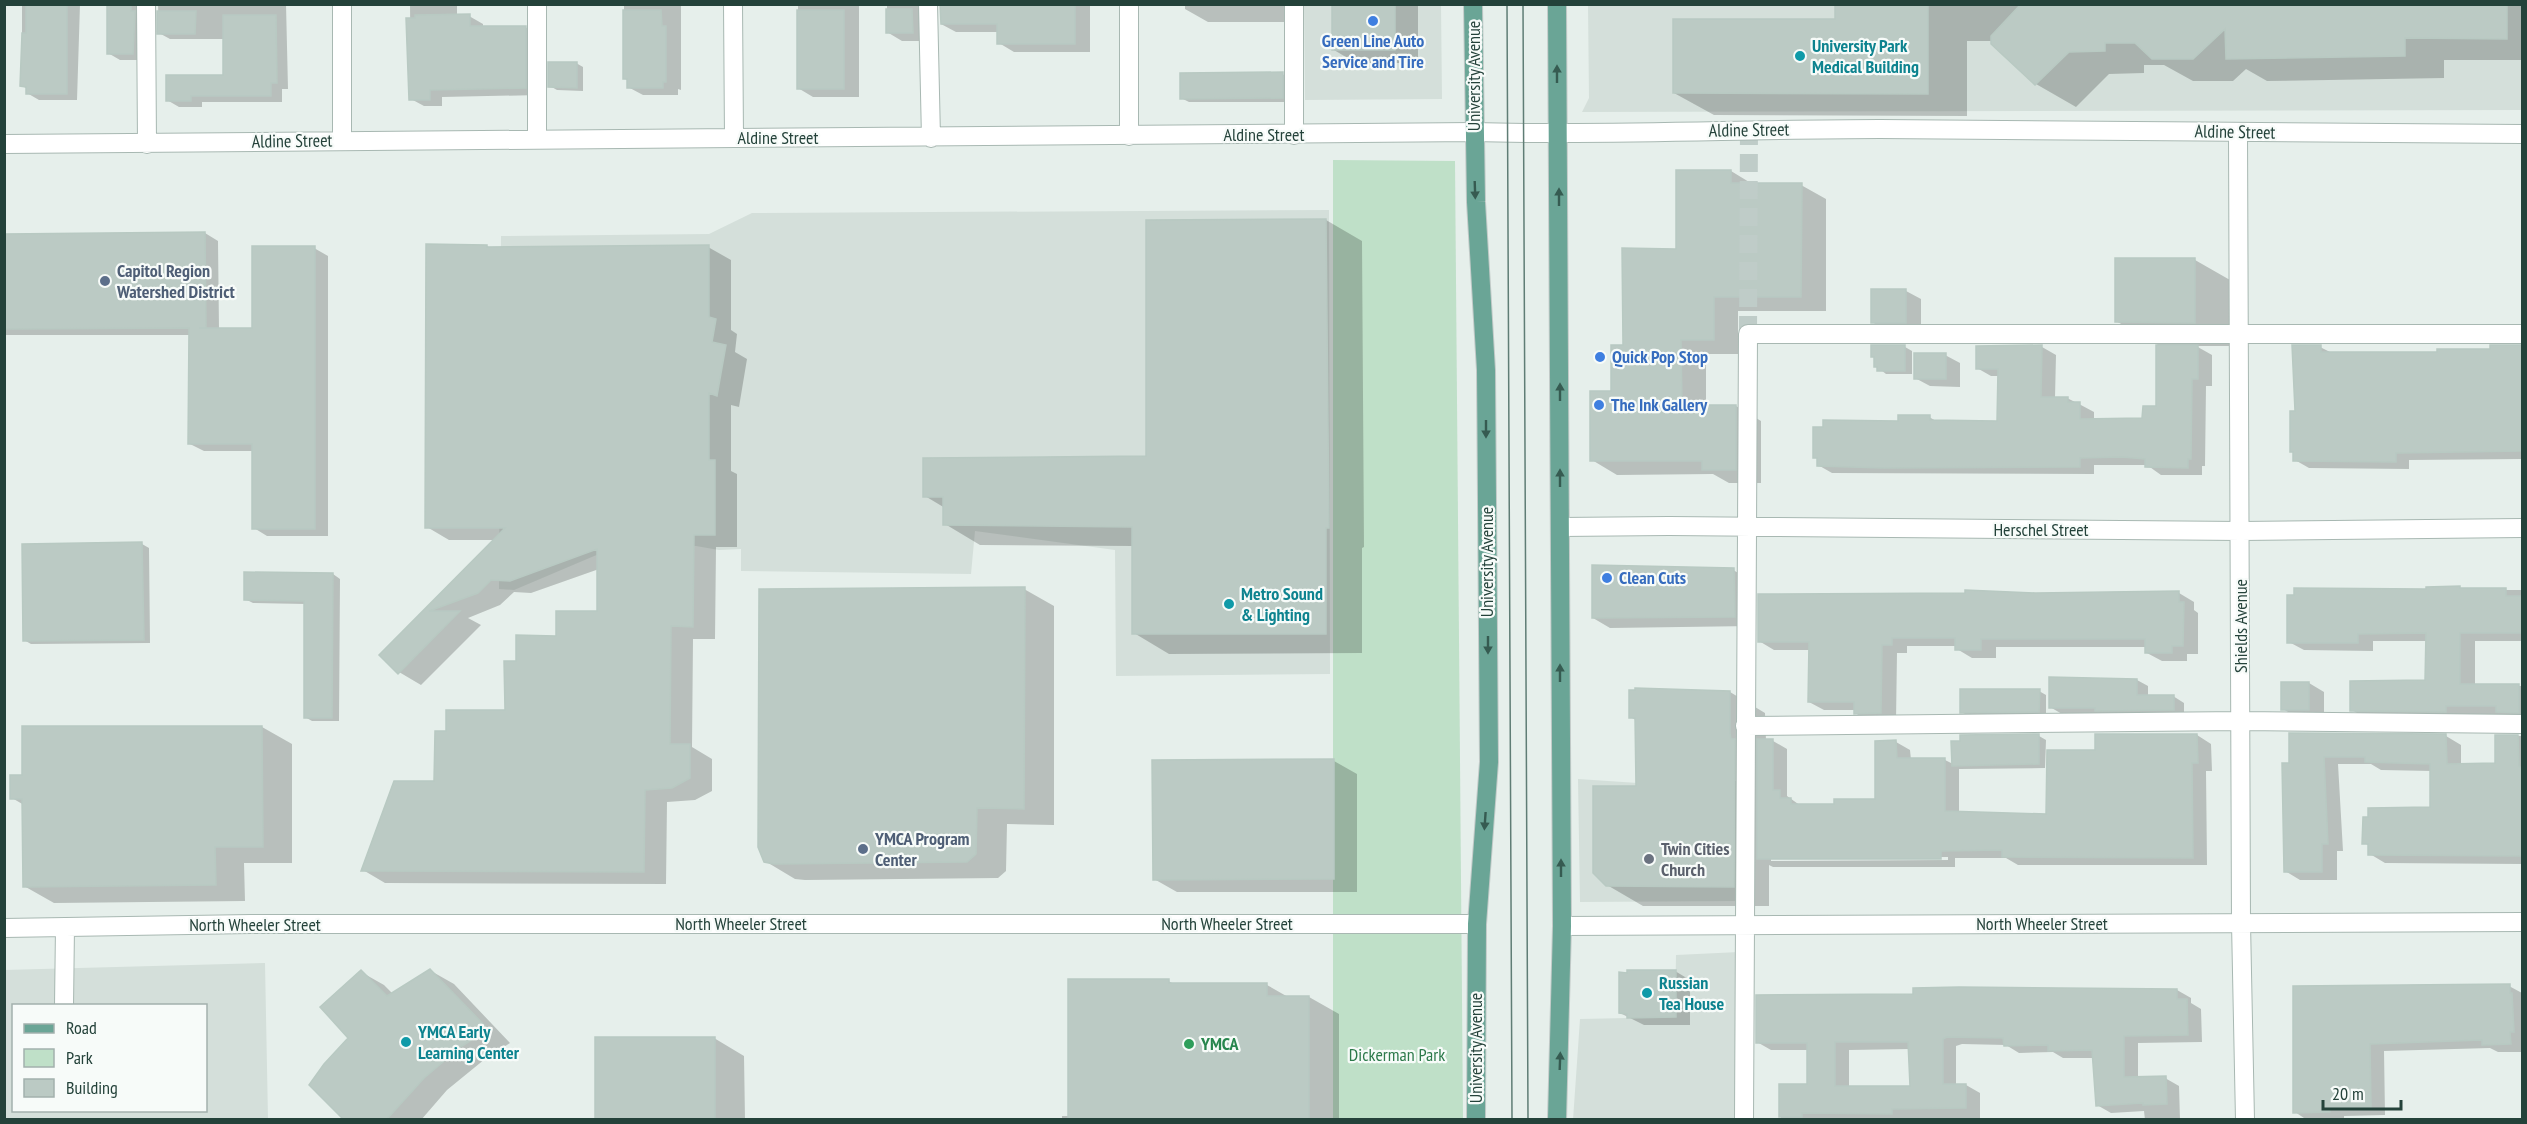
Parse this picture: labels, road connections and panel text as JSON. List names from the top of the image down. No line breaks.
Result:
{"streets":{"main road":["University Avenue"],"street":["Aldine Street","Herschel Street","Shields Avenue","North Wheeler Street"]},"crossings":[["University Avenue","Aldine Street"],["University Avenue","North Wheeler Street"],["Aldine Street","Shields Avenue"],["Herschel Street","Shields Avenue"],["Shields Avenue","North Wheeler Street"]],"parks":["Dickerman Park"],"places":["Green Line Auto Service and Tire","University Park Medical Building","Capitol Region Watershed District","Quick Pop Stop","The Ink Gallery","Clean Cuts","Metro Sound & Lighting","YMCA Program Center","Twin Cities Church","Russian Tea House","YMCA Early Learning Center","YMCA"],"legend":["Road","Park","Building"],"scale_bar":"20 m"}
